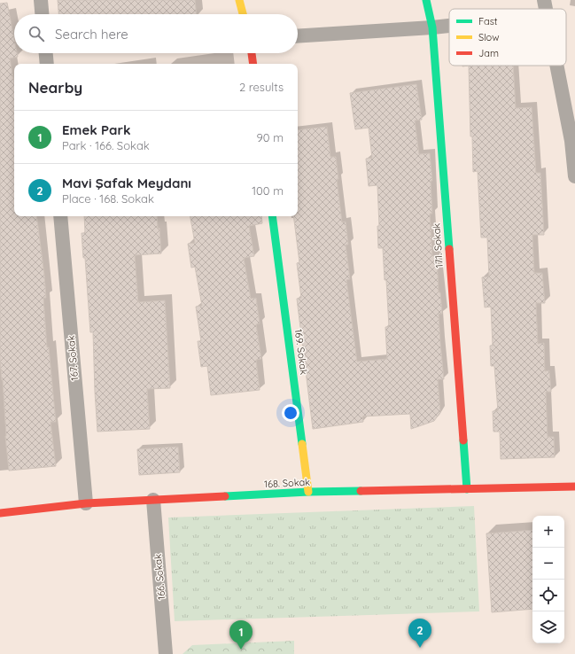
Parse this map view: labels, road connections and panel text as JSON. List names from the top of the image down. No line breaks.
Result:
{"streets":{"street":["171. Sokak","169. Sokak","167. Sokak","168. Sokak","166. Sokak"]},"crossings":[["171. Sokak","168. Sokak"],["169. Sokak","168. Sokak"],["167. Sokak","168. Sokak"],["168. Sokak","166. Sokak"]],"legend":["Fast","Slow","Jam"],"page":{"search":"Search here","heading":["Nearby","2 results"],"list":[{"mark":"1","name":"Emek Park","note":"Park · 166. Sokak","value":"90 m"},{"mark":"2","name":"Mavi Şafak Meydanı","note":"Place · 168. Sokak","value":"100 m"}],"map_buttons":["+","−"],"pins":["2","1"]}}
